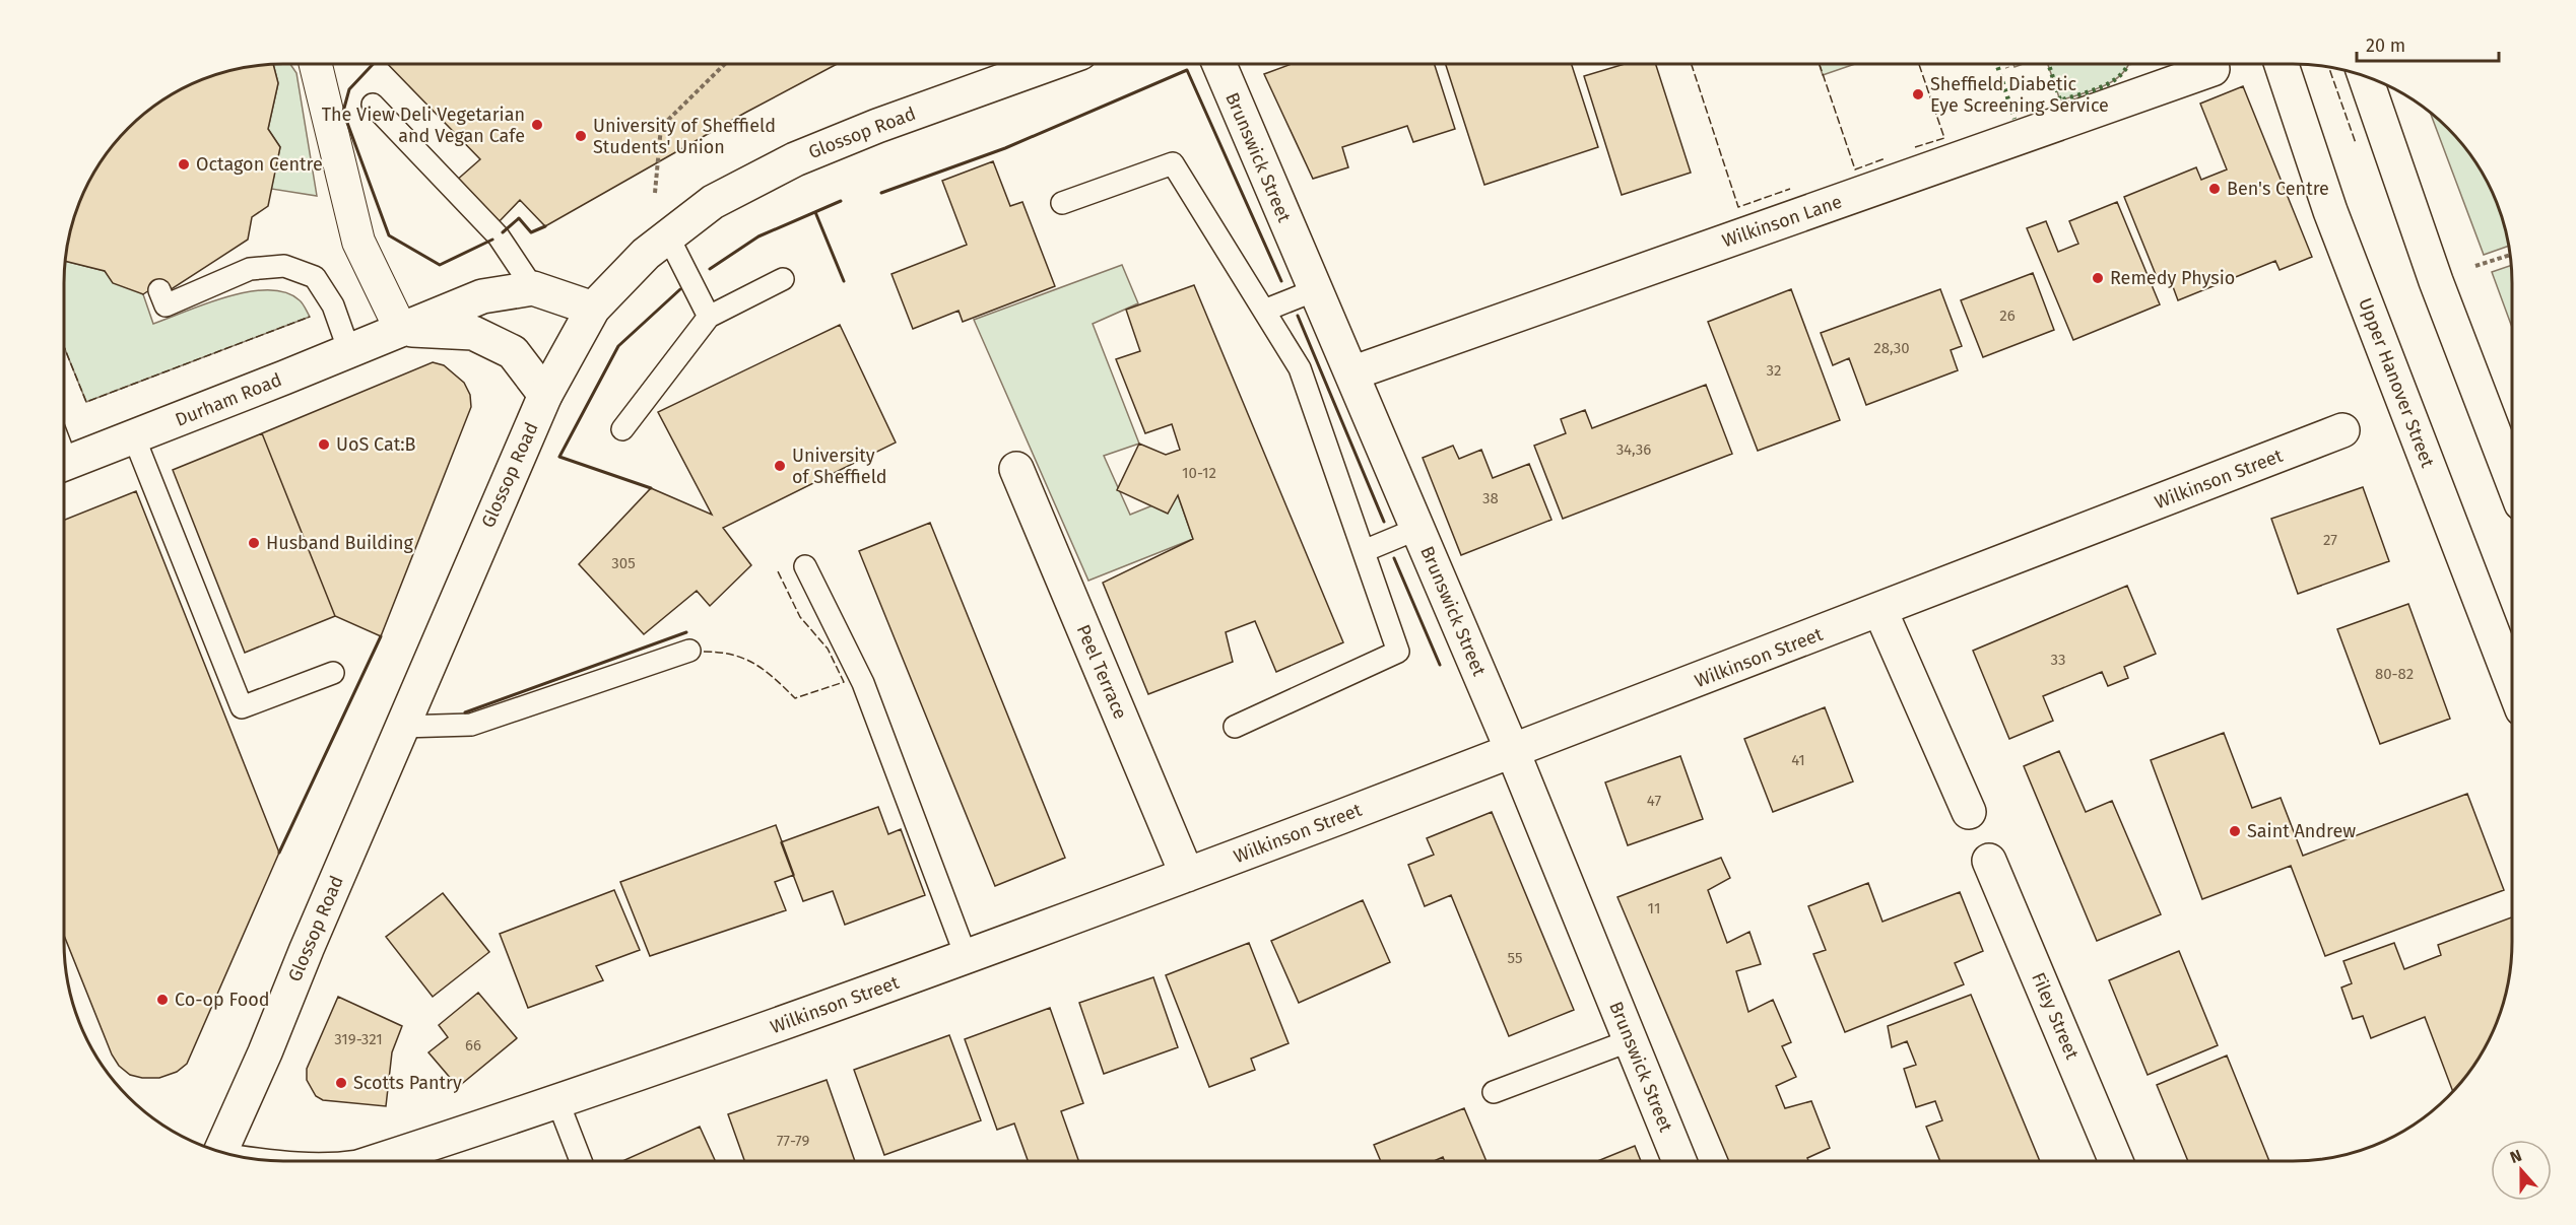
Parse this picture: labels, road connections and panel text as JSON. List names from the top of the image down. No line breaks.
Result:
{"streets":{"main road":["Glossop Road","Brunswick Street","Wilkinson Lane","Upper Hanover Street","Durham Road","Wilkinson Street","Peel Terrace","Filey Street"]},"crossings":[["Glossop Road","Durham Road"],["Brunswick Street","Wilkinson Lane"],["Brunswick Street","Wilkinson Street"],["Wilkinson Street","Peel Terrace"]],"places":["Sheffield Diabetic Eye Screening Service","The View Deli Vegetarian and Vegan Cafe","University of Sheffield Students' Union","Octagon Centre","Ben's Centre","Remedy Physio","UoS Cat:B","University of Sheffield","Husband Building","Saint Andrew","Co-op Food","Scotts Pantry"],"house_numbers":["26","28,30","32","34,36","10-12","38","27","305","33","80-82","41","47","11","55","319-321","66","77-79"],"scale_bar":"20 m","north":"top"}
